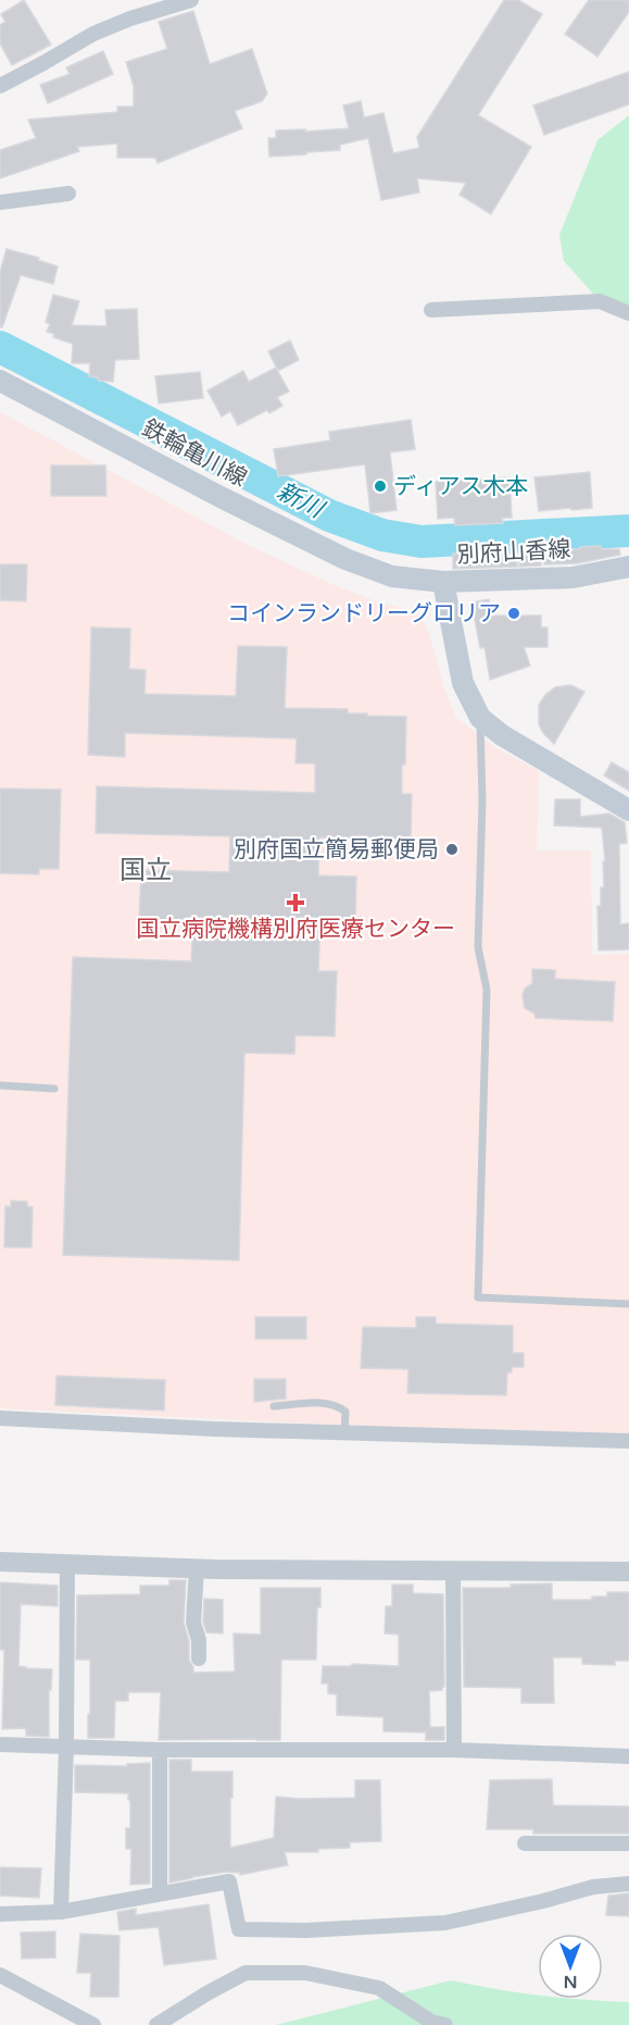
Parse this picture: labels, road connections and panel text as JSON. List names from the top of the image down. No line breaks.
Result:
{"streets":{"main road":["鉄輪亀川線","別府山香線"]},"crossings":[["鉄輪亀川線","別府山香線"]],"districts":["国立"],"water":["新川"],"places":{"other":["ディアス木本","コインランドリーグロリア","別府国立簡易郵便局"],"health":["国立病院機構別府医療センター"]},"north":"bottom"}
